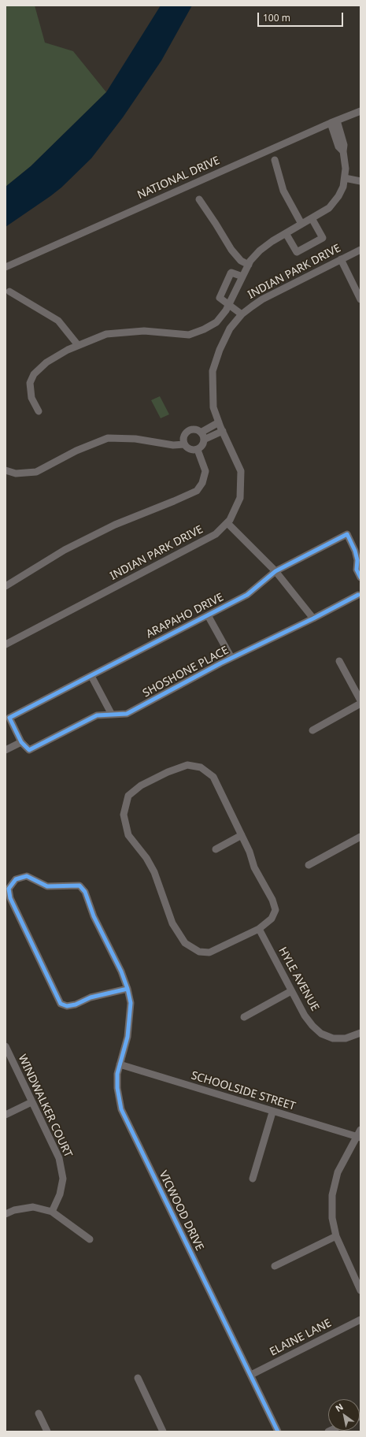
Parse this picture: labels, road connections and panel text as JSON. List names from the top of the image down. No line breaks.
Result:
{"streets":{"street":["NATIONAL DRIVE","INDIAN PARK DRIVE","ARAPAHO DRIVE","SHOSHONE PLACE","HYLE AVENUE","SCHOOLSIDE STREET","WINDWALKER COURT","VICWOOD DRIVE","ELAINE LANE"]},"crossings":[["ARAPAHO DRIVE","SHOSHONE PLACE"],["SCHOOLSIDE STREET","VICWOOD DRIVE"],["VICWOOD DRIVE","ELAINE LANE"]],"scale_bar":"100 m","north":"top left"}
